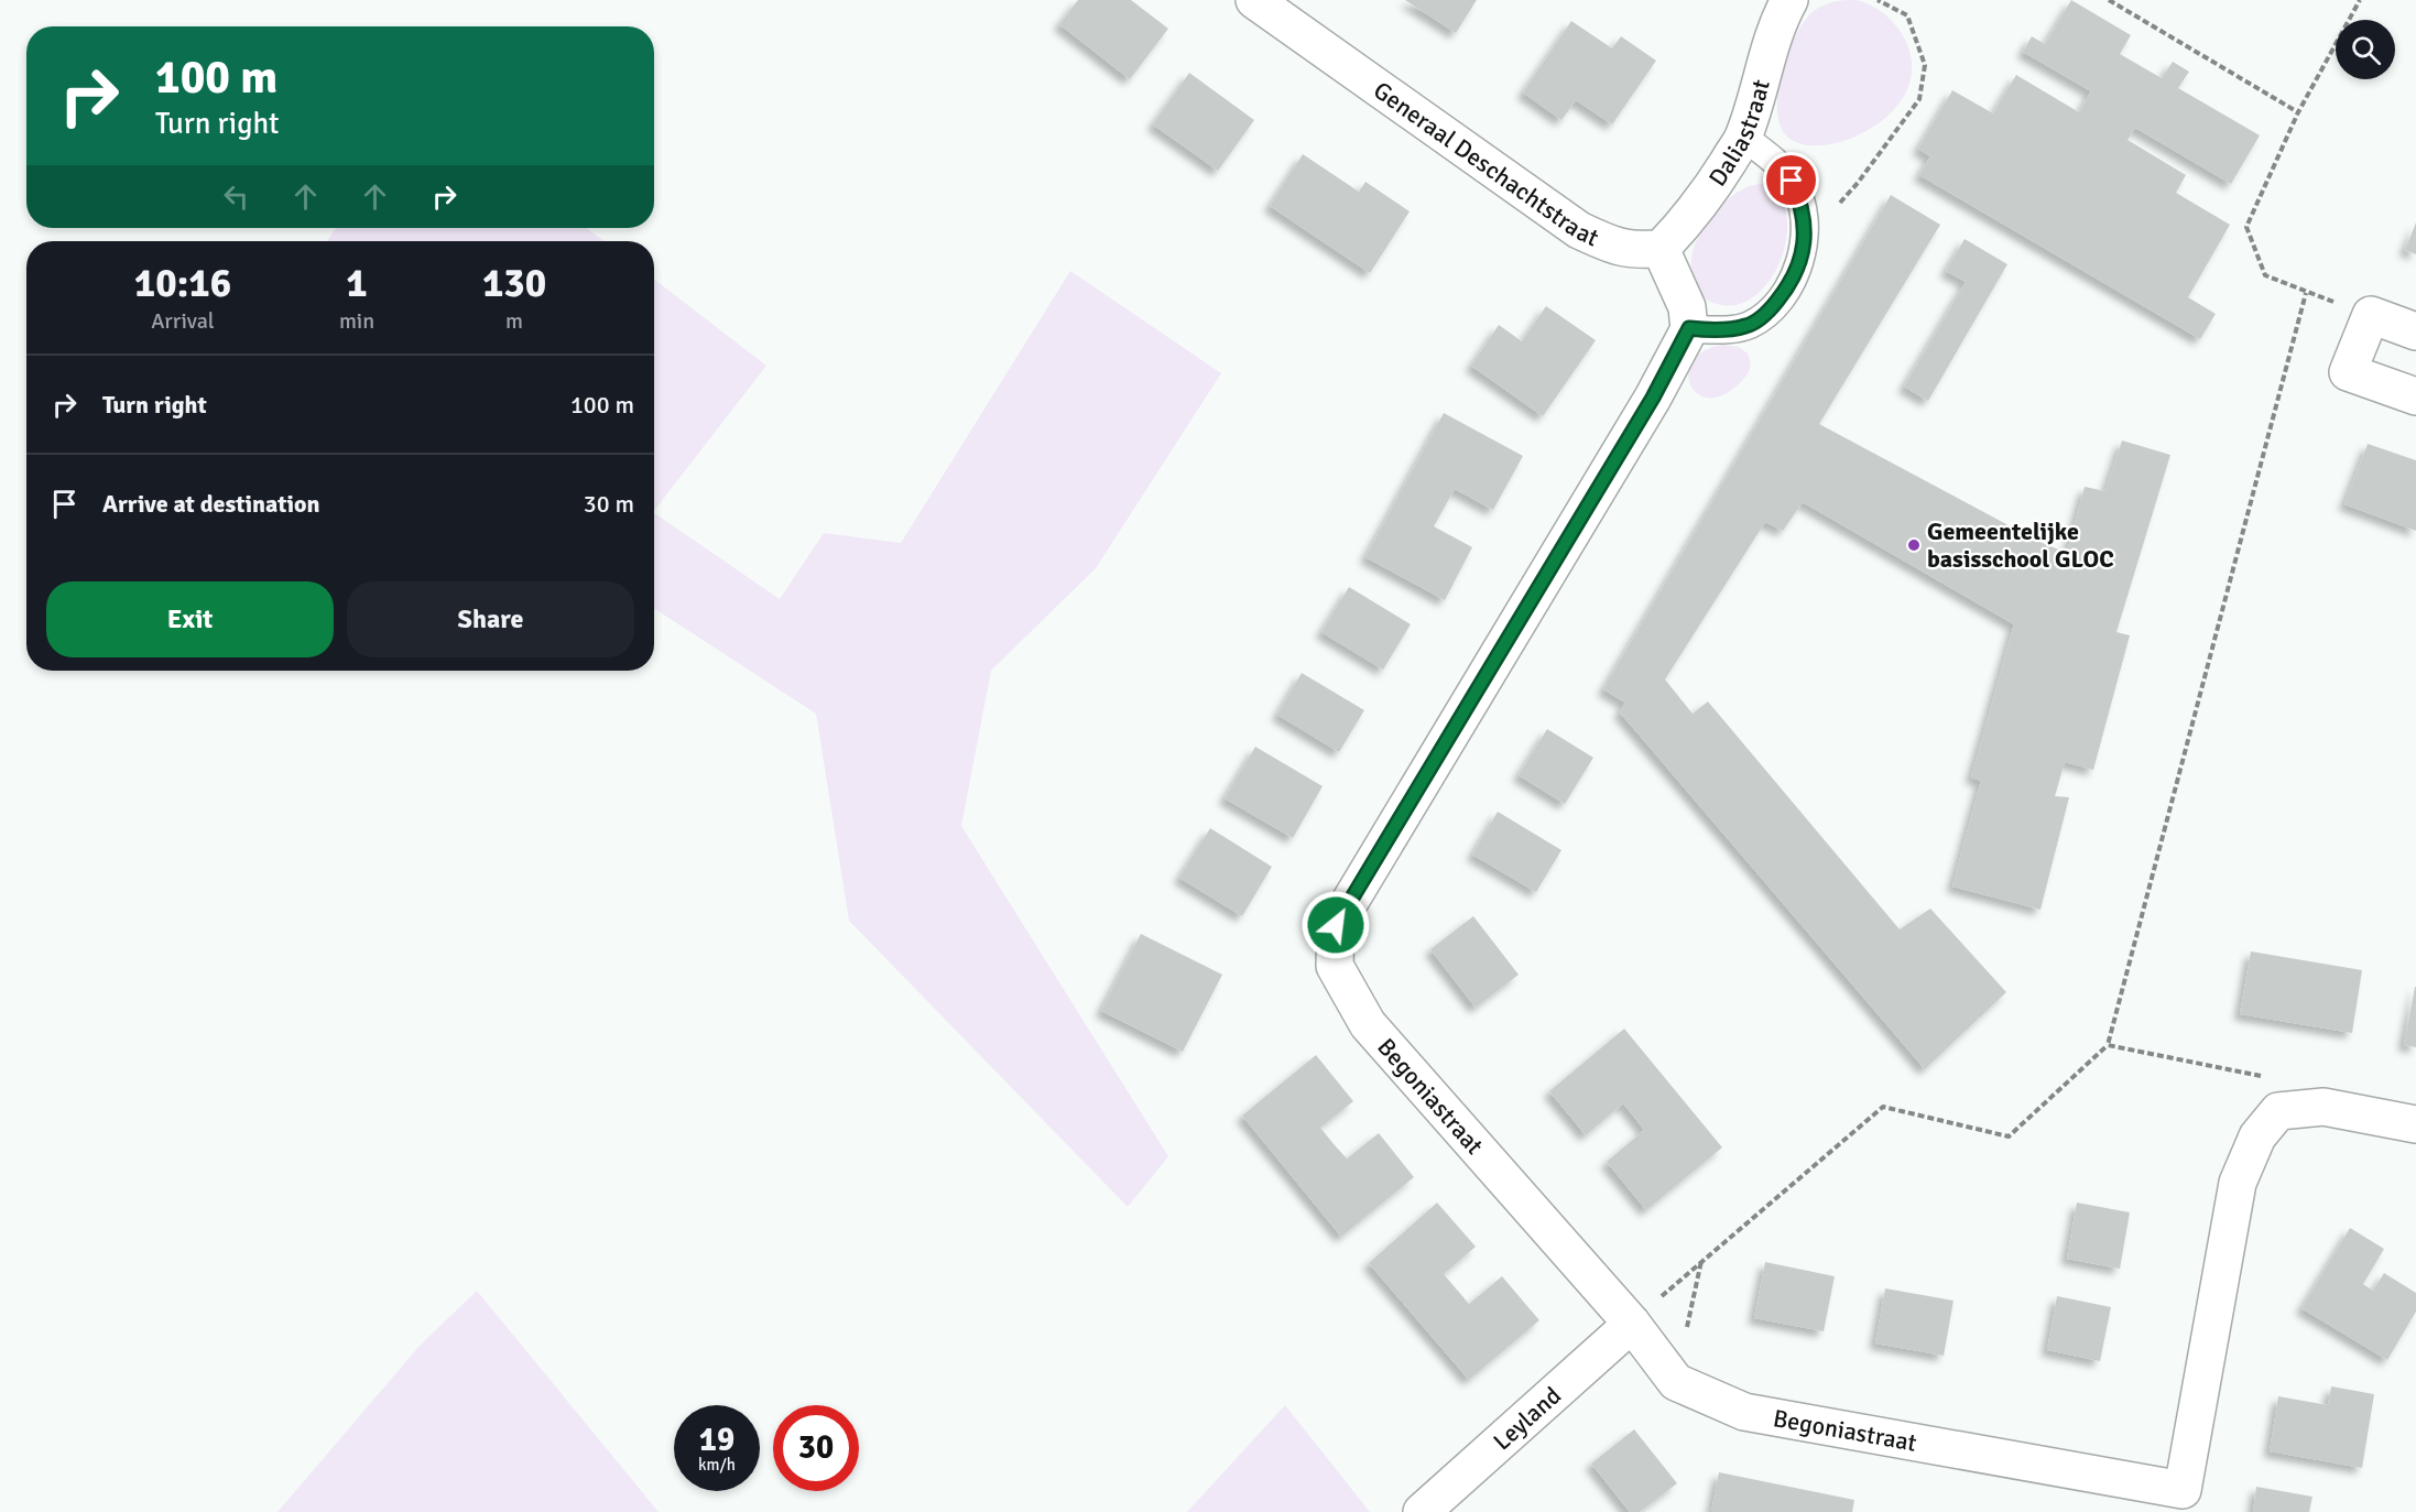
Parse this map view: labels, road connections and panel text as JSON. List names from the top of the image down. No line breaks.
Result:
{"streets":{"street":["Daliastraat","Generaal Deschachtstraat","Begoniastraat","Leyland"]},"crossings":[["Daliastraat","Generaal Deschachtstraat"],["Begoniastraat","Leyland"]],"places":["Gemeentelijke basisschool GLOC"],"page":{"turn":["100 m","Turn right"],"eta":["10:16","Arrival","1","min","130","m"],"list":[{"name":"Turn right","value":"100 m"},{"name":"Arrive at destination","value":"30 m"}],"buttons":["Exit","Share"],"speed":"19 km/h","limit":"30"}}
